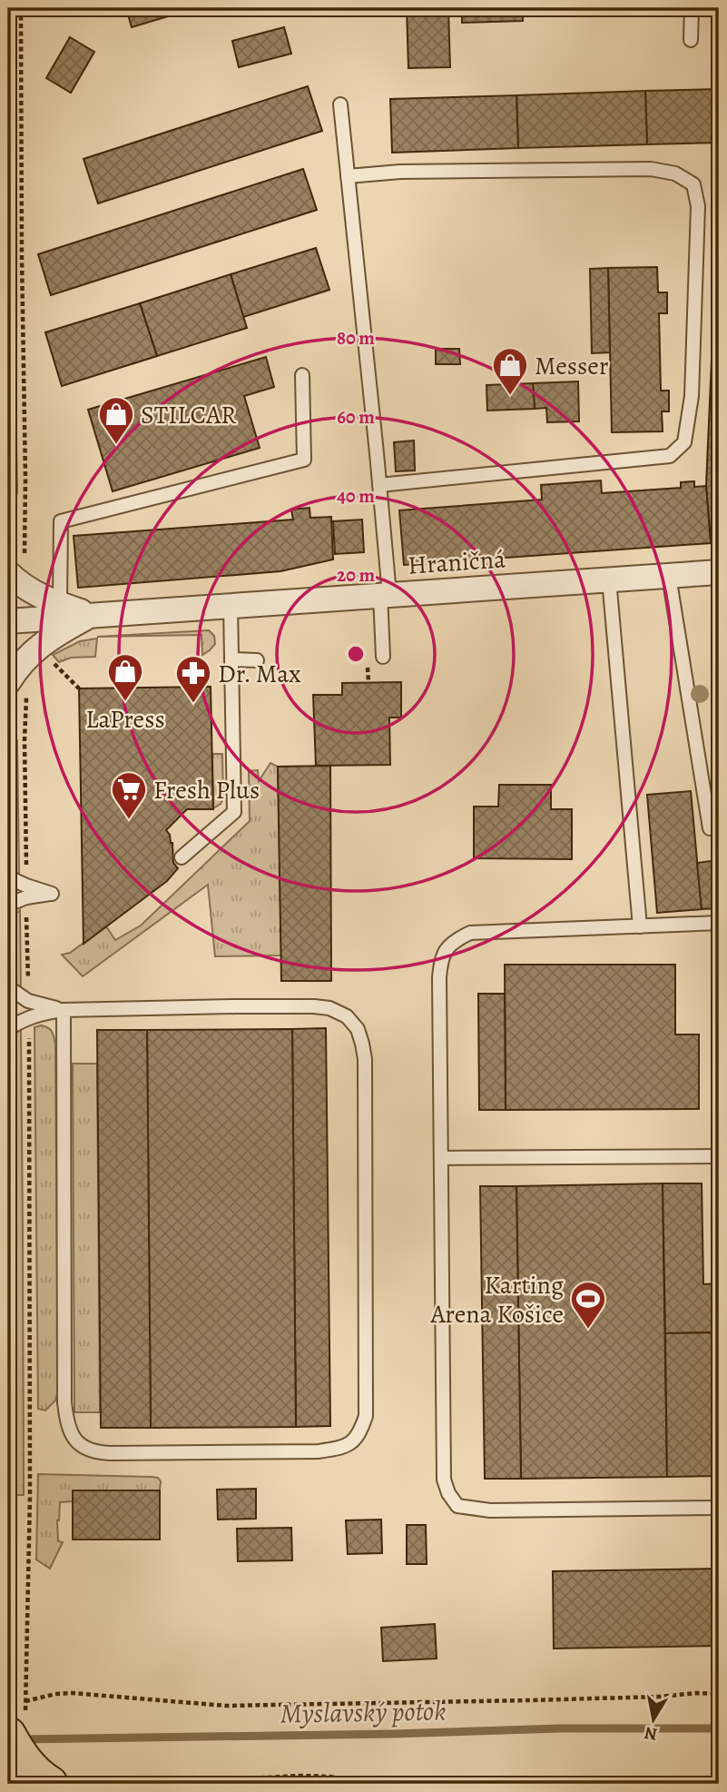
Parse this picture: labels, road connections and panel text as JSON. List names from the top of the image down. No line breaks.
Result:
{"streets":{"street":["Hraničná"]},"water":["Myslavský potok"],"places":{"shop":["Messer","STILCAR","LaPress"],"pharmacy":["Dr. Max"],"supermarket":["Fresh Plus"],"sports":["Karting Arena Košice"]},"north":"bottom","rings":["80 m","60 m","40 m","20 m"]}
